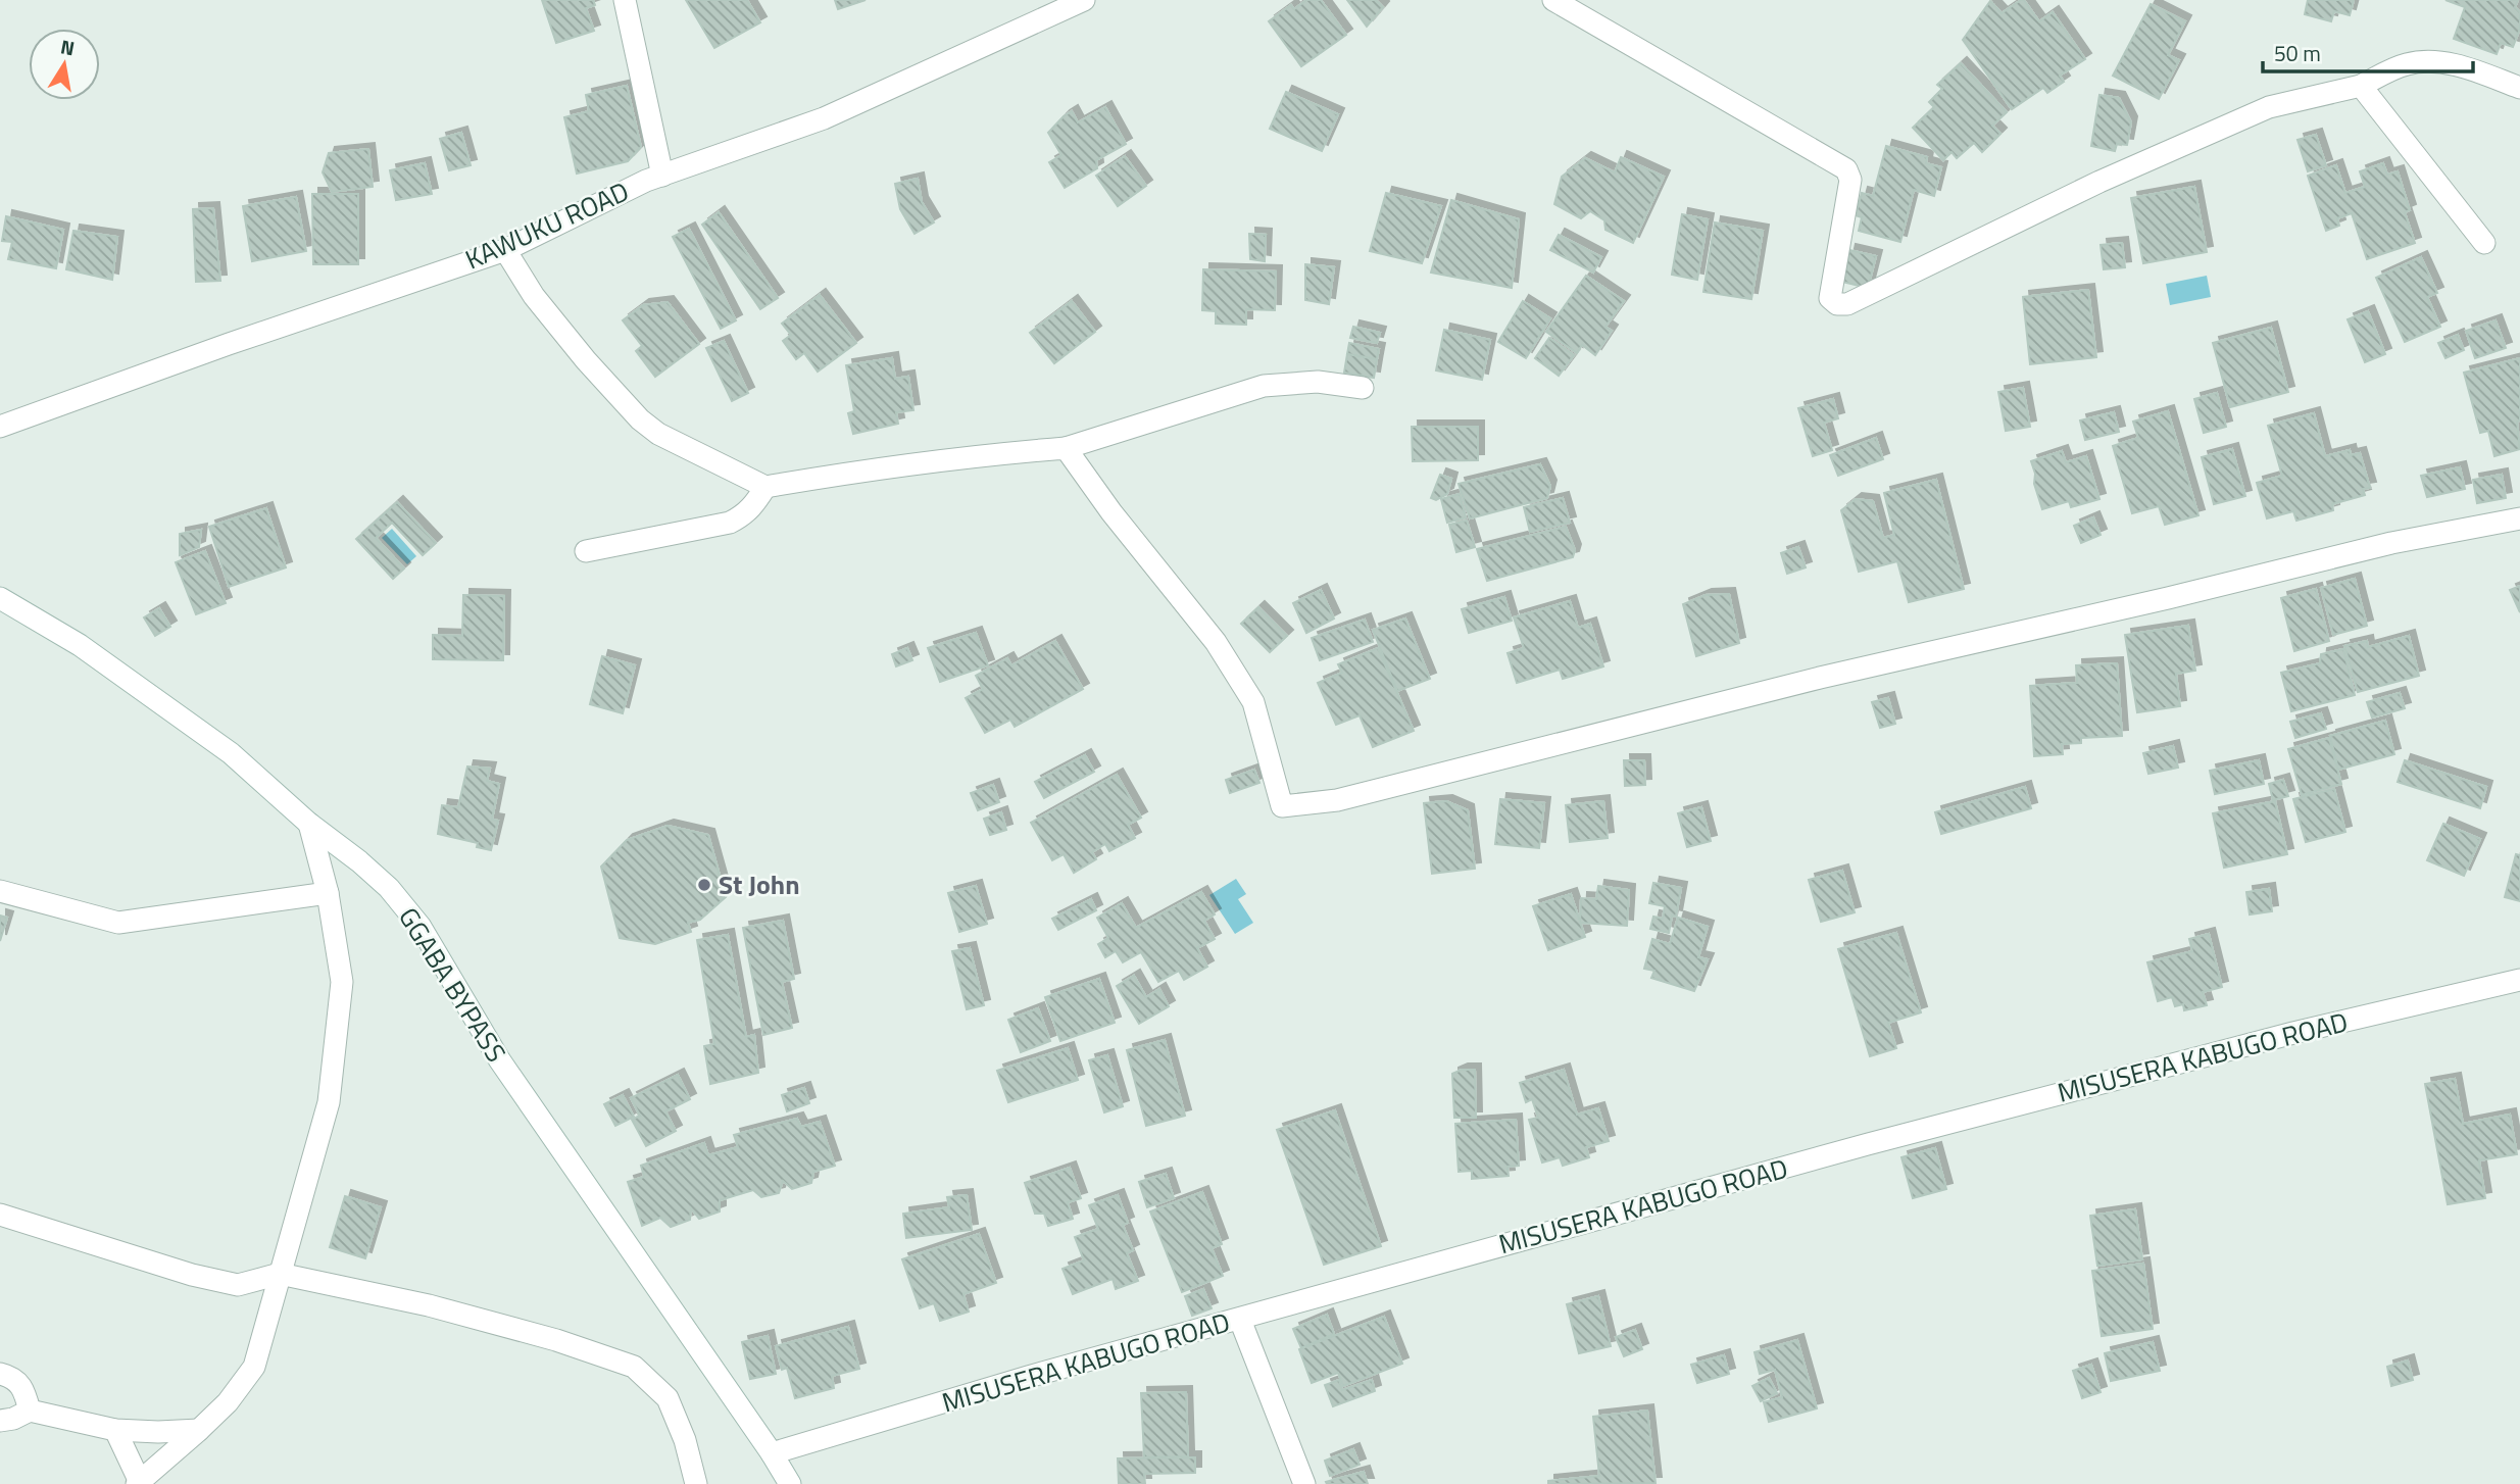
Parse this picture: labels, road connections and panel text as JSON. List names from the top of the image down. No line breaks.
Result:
{"streets":{"street":["KAWUKU ROAD","GGABA BYPASS","MISUSERA KABUGO ROAD"]},"crossings":[["GGABA BYPASS","MISUSERA KABUGO ROAD"]],"places":["St John"],"scale_bar":"50 m","north":"top"}
